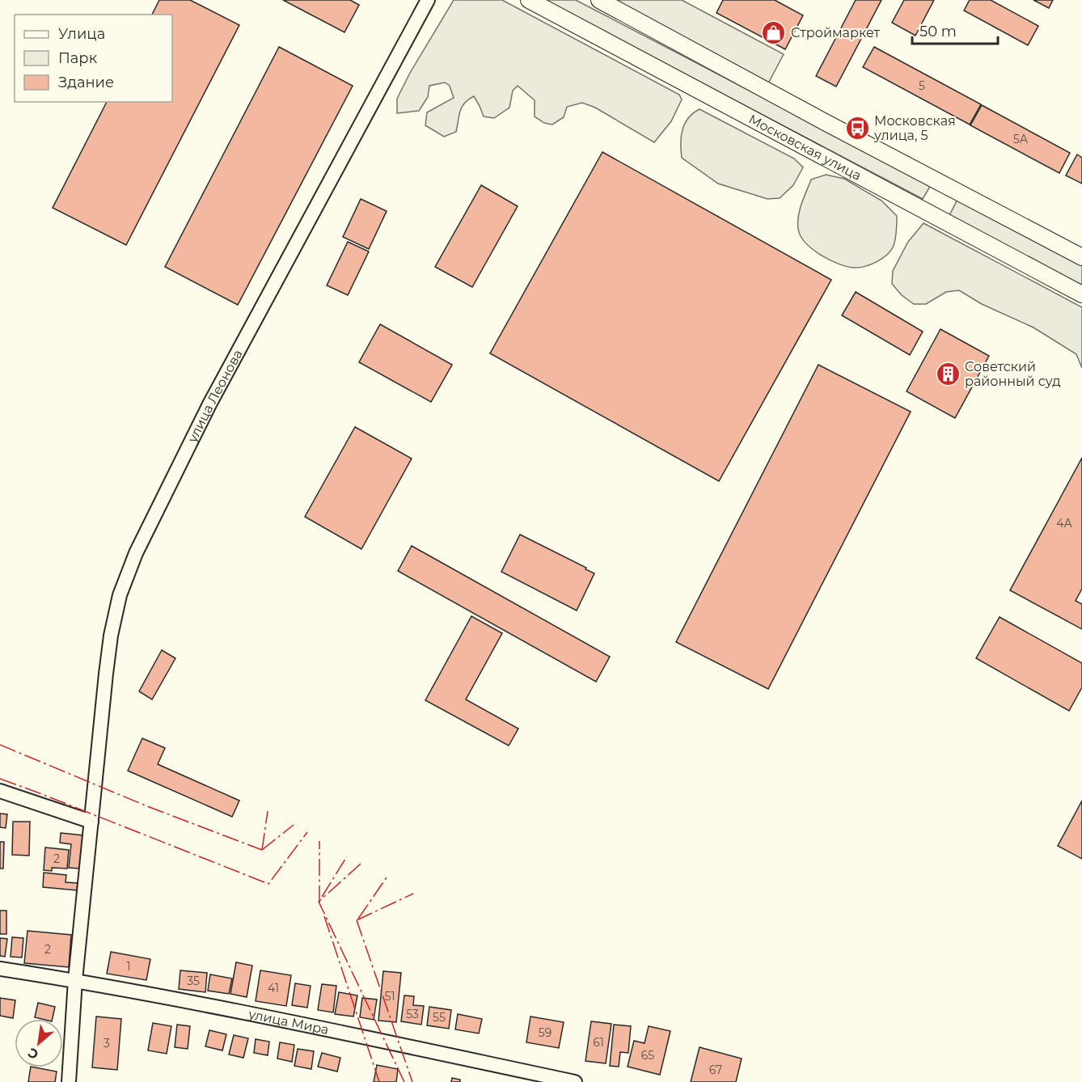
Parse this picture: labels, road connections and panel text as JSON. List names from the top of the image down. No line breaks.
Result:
{"streets":{"main road":["Московская улица"],"street":["улица Леонова","улица Мира"]},"crossings":[["улица Леонова","улица Мира"]],"places":{"shop":["Строймаркет"],"bus stop":["Московская улица, 5"],"building":["Советский районный суд"]},"house_numbers":["5","5А","4А","2","2","1","35","41","51","53","55","59","61","3","65","67"],"legend":["Улица","Парк","Здание"],"scale_bar":"50 m","north":"bottom left"}
